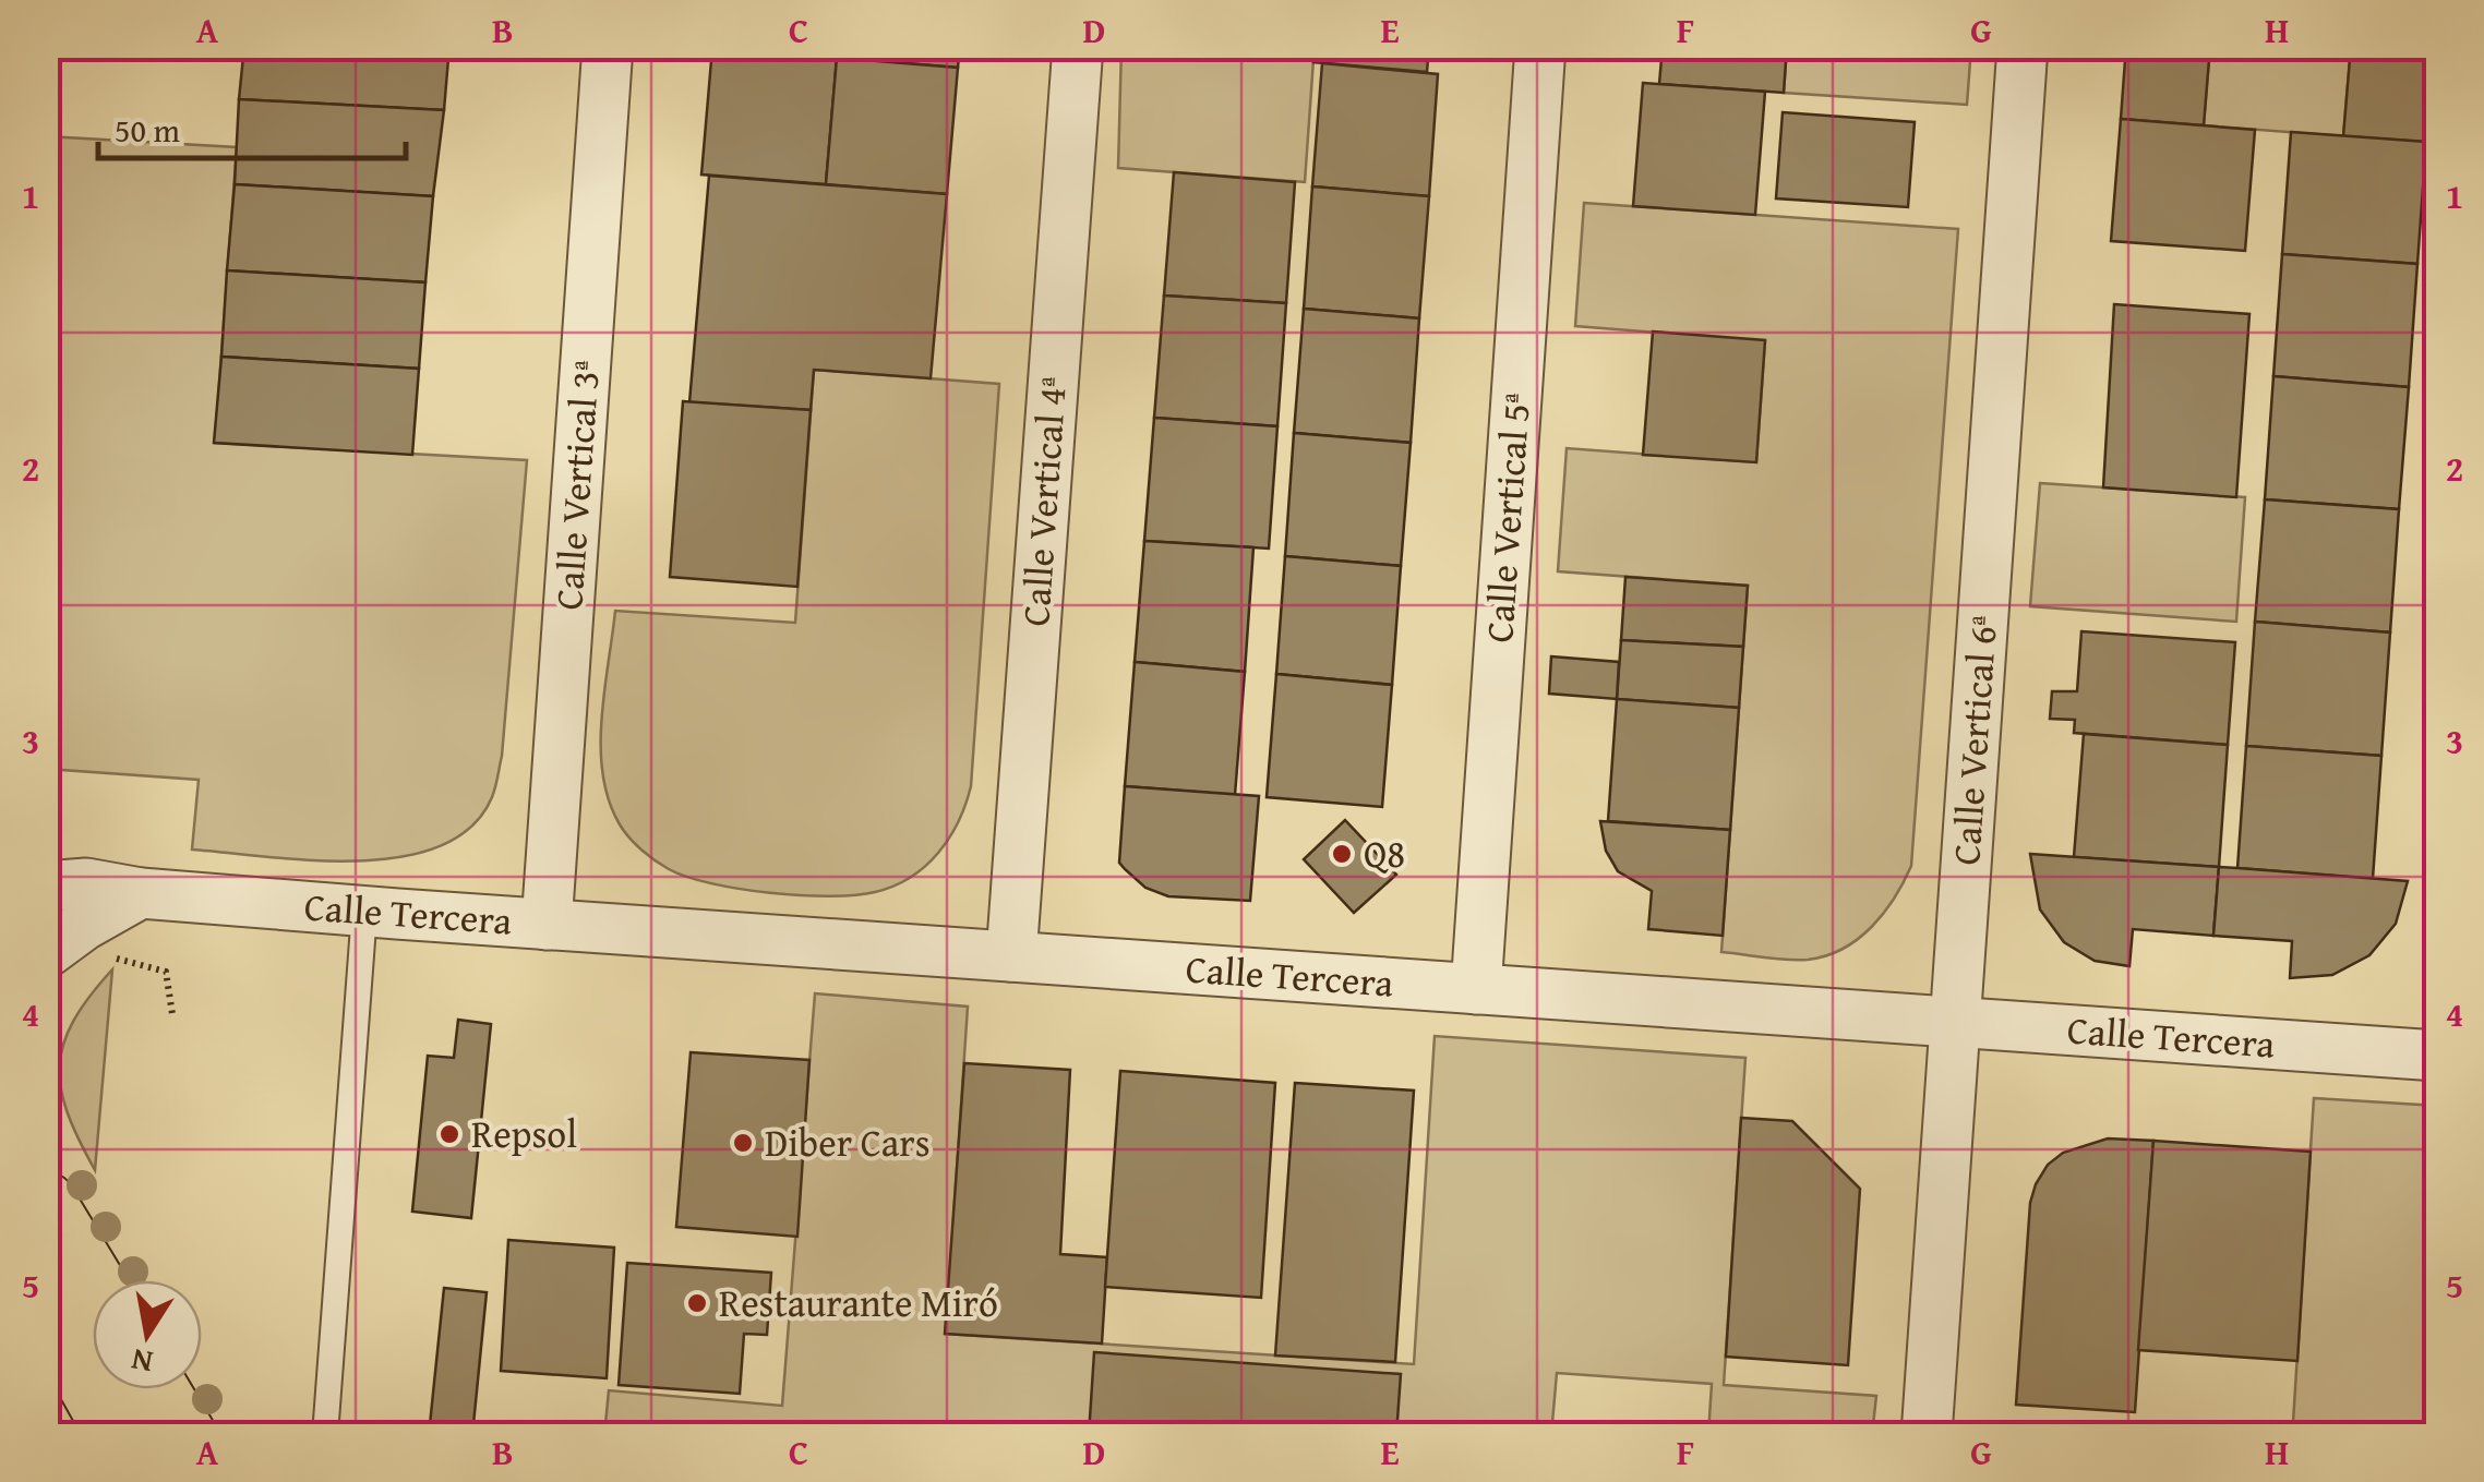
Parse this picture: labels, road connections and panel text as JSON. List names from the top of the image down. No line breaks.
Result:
{"streets":{"street":["Calle Vertical 3ª","Calle Vertical 4ª","Calle Vertical 5ª","Calle Vertical 6ª","Calle Tercera"]},"crossings":[["Calle Vertical 3ª","Calle Tercera"],["Calle Vertical 4ª","Calle Tercera"],["Calle Vertical 5ª","Calle Tercera"],["Calle Vertical 6ª","Calle Tercera"]],"places":["Q8","Repsol","Diber Cars","Restaurante Miró"],"scale_bar":"50 m","north":"bottom","grid":{"columns":["A","B","C","D","E","F","G","H"],"rows":["1","2","3","4","5"]}}
